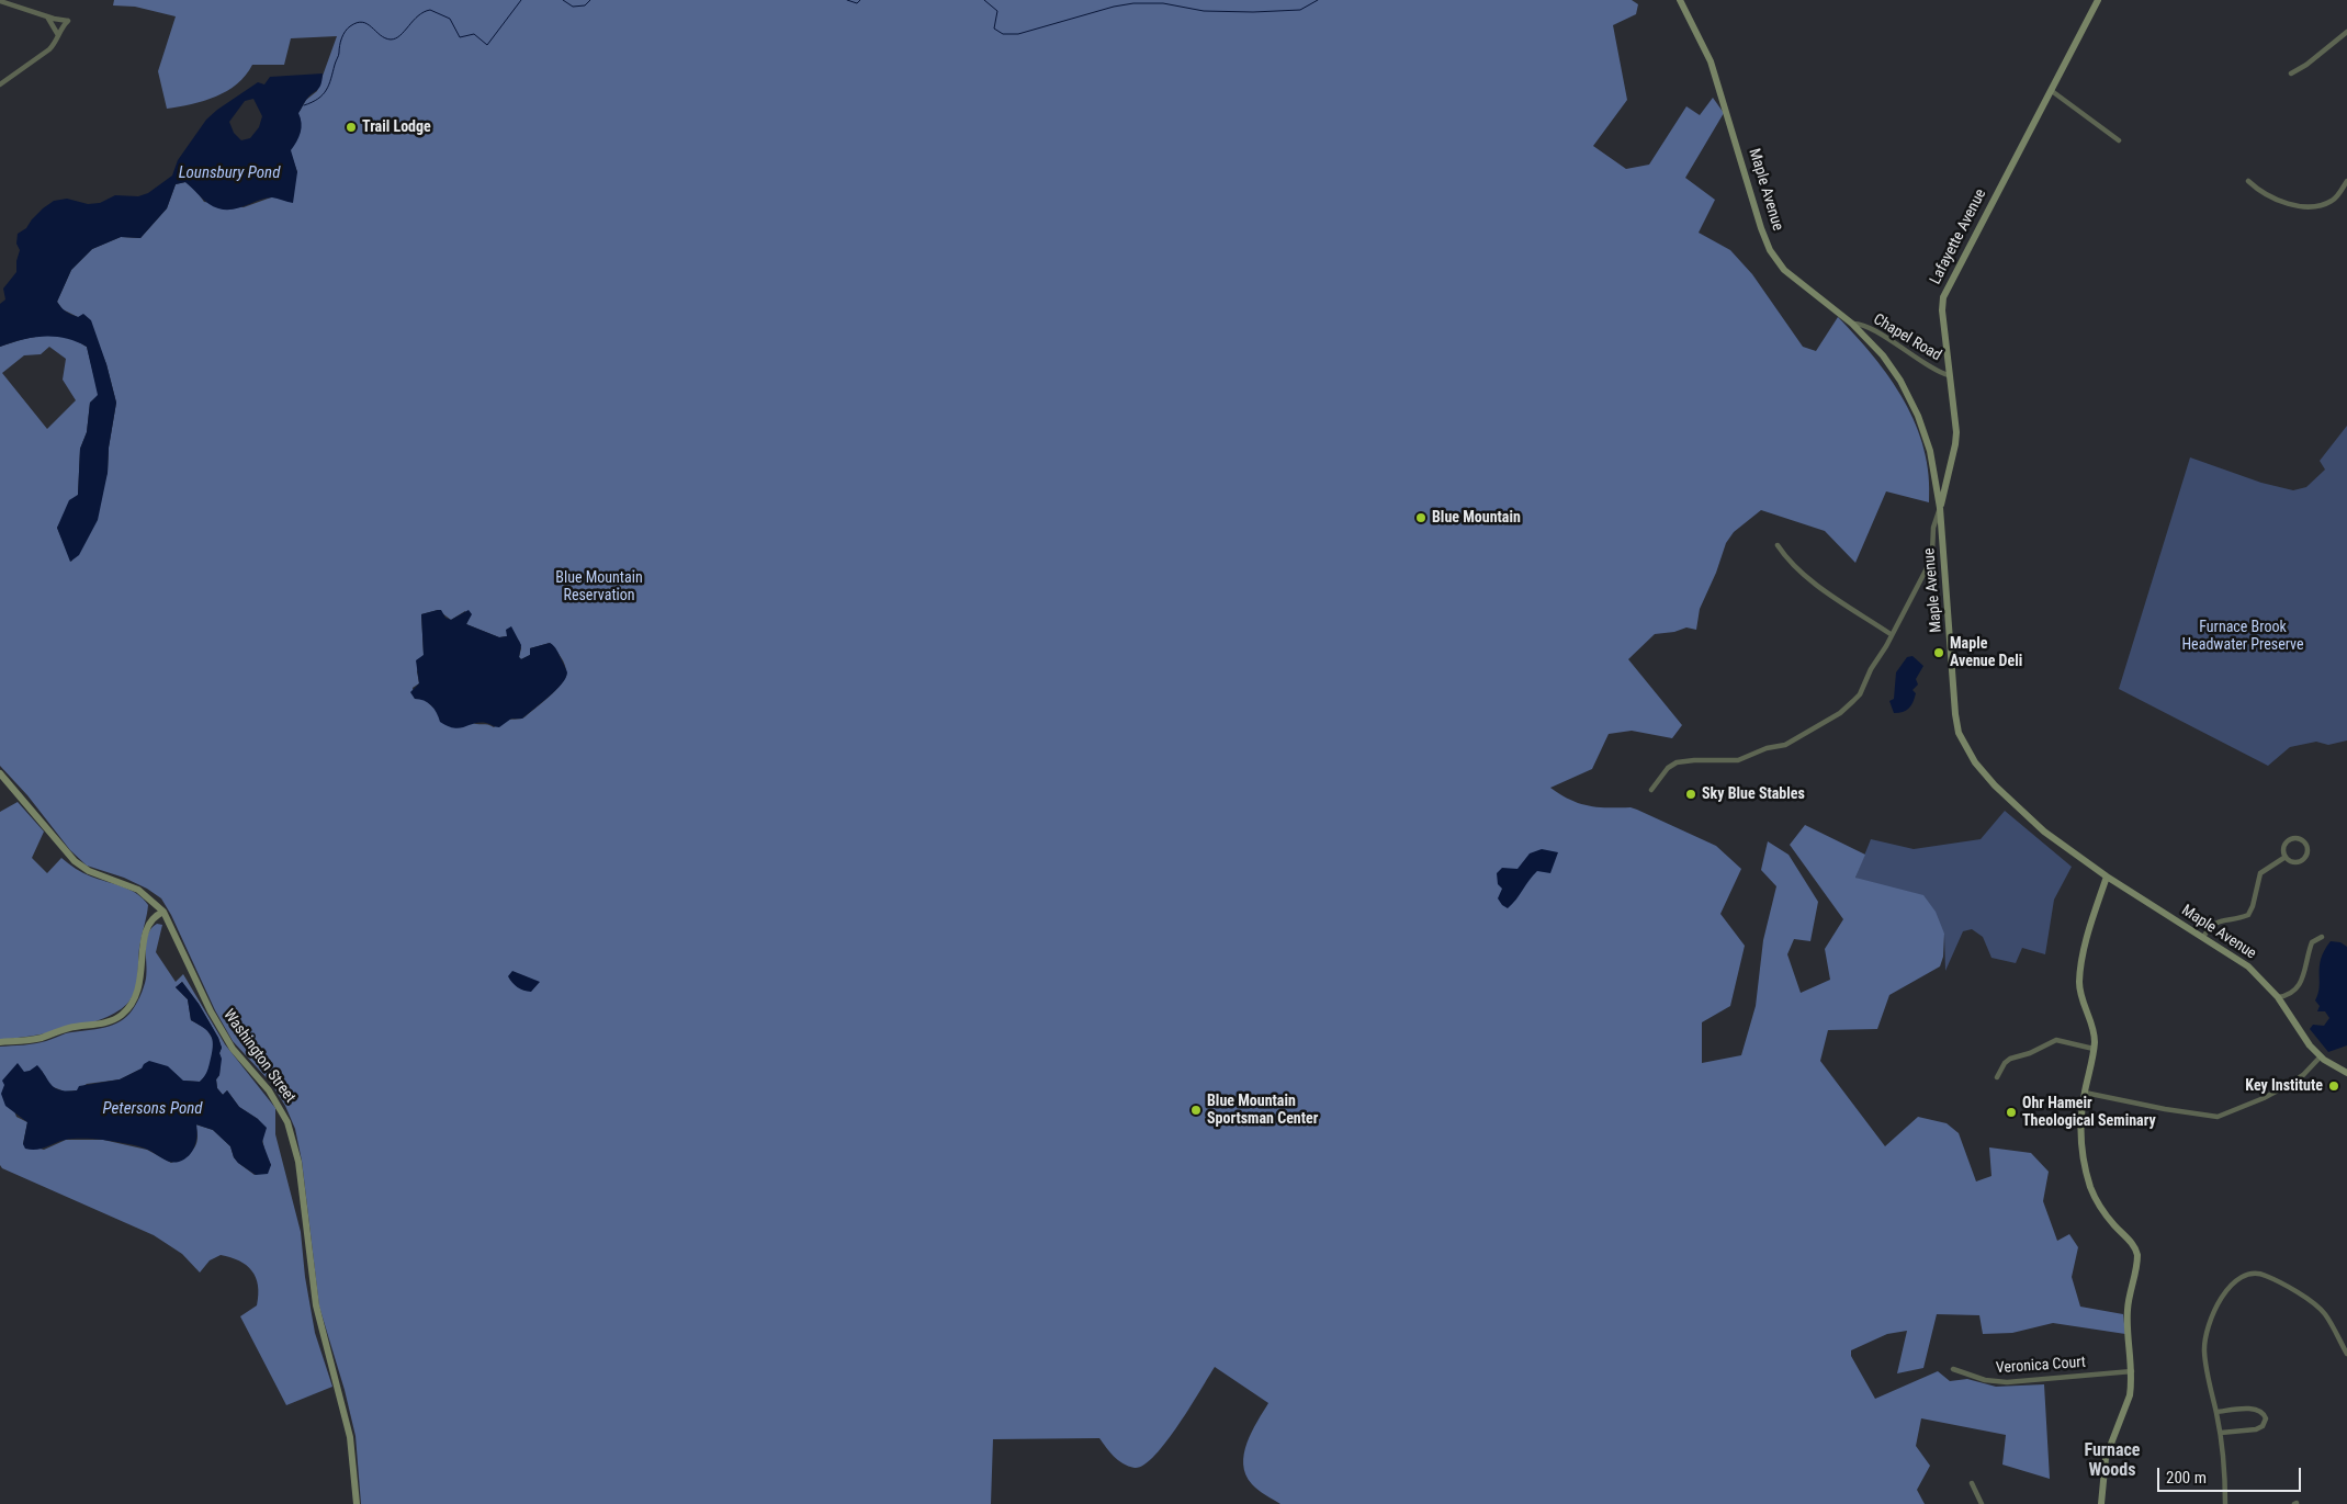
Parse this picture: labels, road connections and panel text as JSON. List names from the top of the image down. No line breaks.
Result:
{"streets":{"street":["Maple Avenue","Lafayette Avenue","Chapel Road","Washington Street","Veronica Court"]},"crossings":[["Maple Avenue","Lafayette Avenue"],["Maple Avenue","Chapel Road"],["Lafayette Avenue","Chapel Road"]],"districts":["Furnace Woods"],"water":["Lounsbury Pond","Petersons Pond"],"parks":["Blue Mountain Reservation","Furnace Brook Headwater Preserve"],"places":["Trail Lodge","Blue Mountain","Maple Avenue Deli","Sky Blue Stables","Key Institute","Blue Mountain Sportsman Center","Ohr Hameir Theological Seminary"],"scale_bar":"200 m"}
